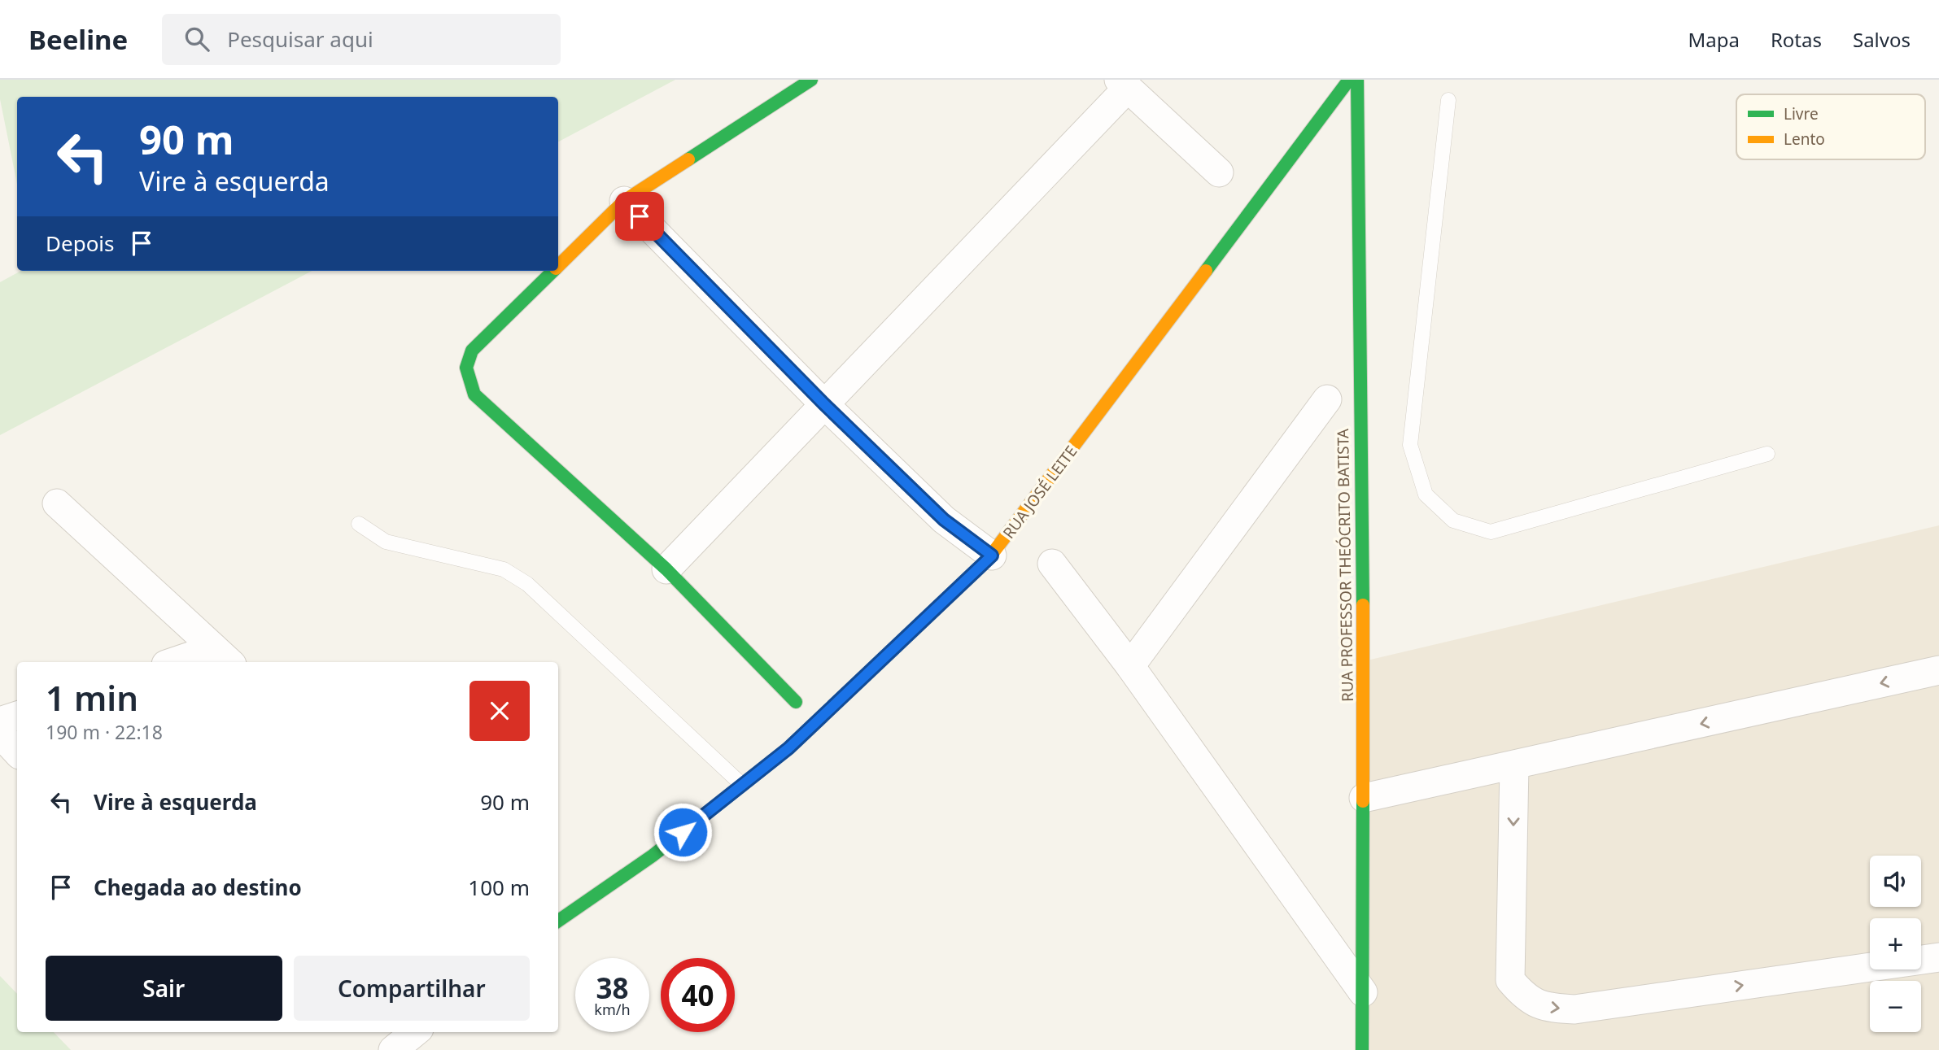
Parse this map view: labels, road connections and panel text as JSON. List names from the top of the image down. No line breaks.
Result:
{"streets":{"street":["RUA JOSÉ LEITE","RUA PROFESSOR THEÓCRITO BATISTA"]},"legend":["Livre","Lento"],"page":{"header":"Beeline","search":"Pesquisar aqui","nav":["Mapa","Rotas","Salvos"],"turn":["90 m","Vire à esquerda"],"then":"Depois","heading":["1 min","190 m · 22:18"],"list":[{"name":"Vire à esquerda","value":"90 m"},{"name":"Chegada ao destino","value":"100 m"}],"map_buttons":["+","−"],"buttons":["Sair","Compartilhar"],"speed":"38 km/h","limit":"40"}}
